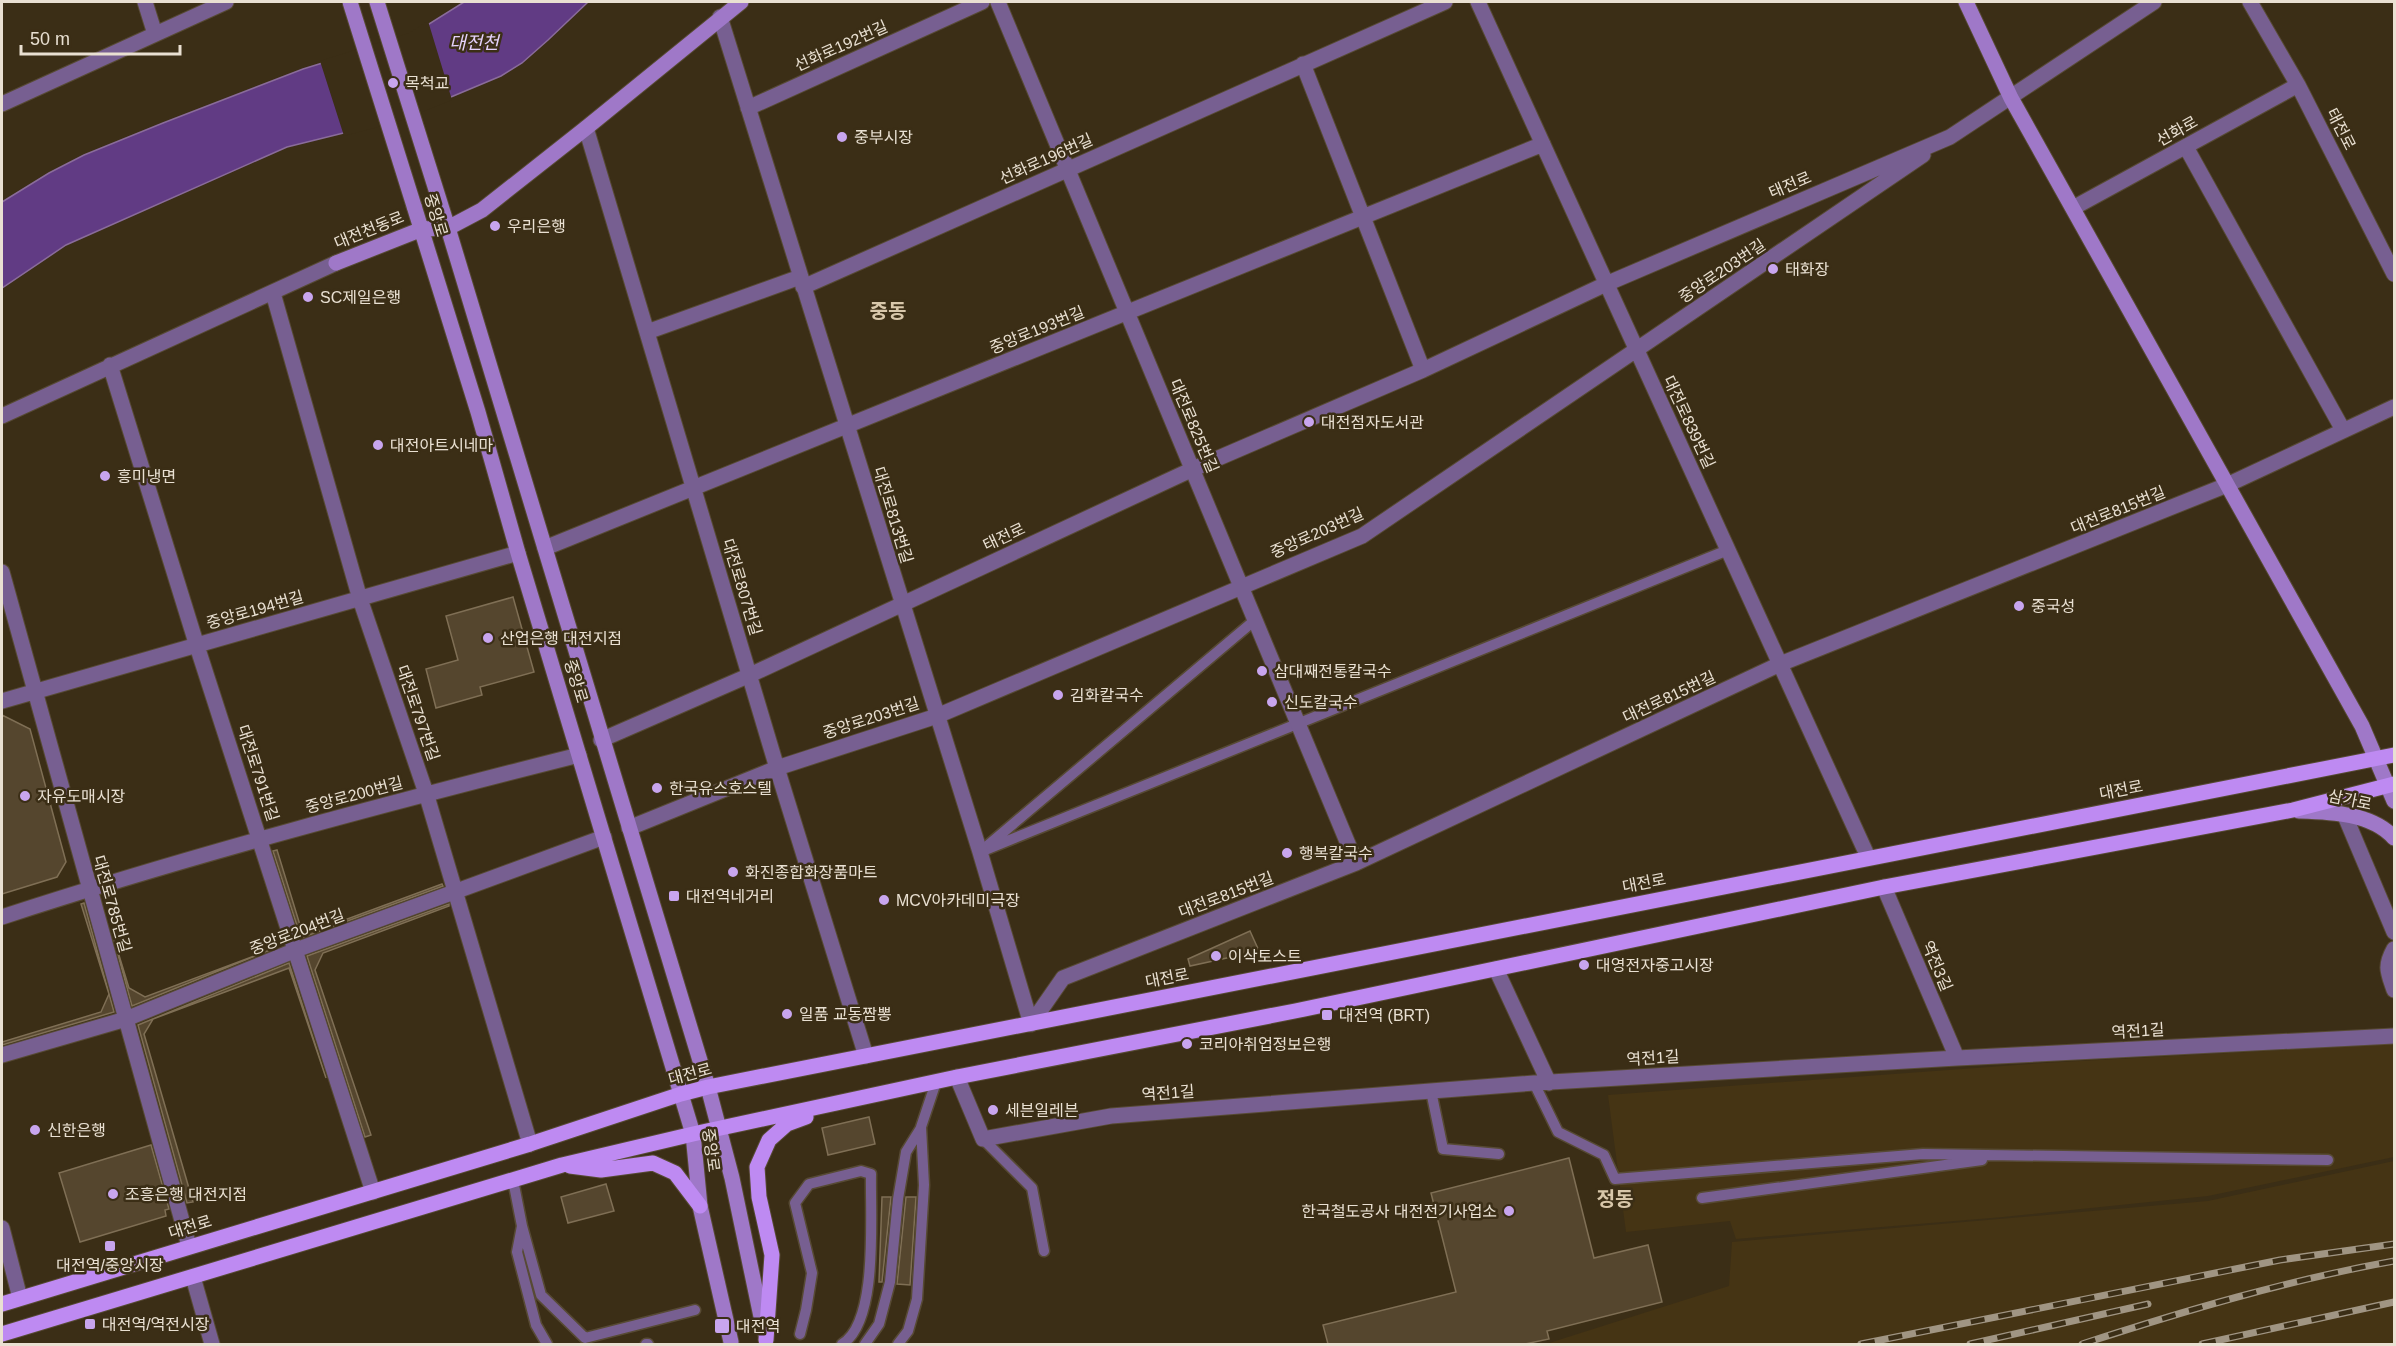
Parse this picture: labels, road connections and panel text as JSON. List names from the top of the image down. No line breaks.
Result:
{"streets":{"main road":["중앙로","대전천동로","대전로","삼가로"],"street":["선화로192번길","태전로","선화로","선화로196번길","중앙로203번길","중앙로193번길","대전로839번길","대전로825번길","대전로815번길","대전로813번길","대전로807번길","중앙로194번길","대전로797번길","대전로791번길","중앙로200번길","대전로785번길","중앙로204번길","역전3길","역전1길"]},"crossings":[["선화로192번길","대전로813번길"],["태전로","선화로"],["태전로","중앙로"],["태전로","중앙로203번길"],["태전로","대전로839번길"],["태전로","대전로825번길"],["태전로","대전로813번길"],["태전로","대전로807번길"],["태전로","삼가로"],["선화로","삼가로"],["선화로196번길","대전로825번길"],["선화로196번길","대전로813번길"],["선화로196번길","대전로807번길"],["중앙로","대전천동로"],["중앙로","중앙로203번길"],["중앙로","중앙로193번길"],["중앙로","중앙로194번길"],["중앙로","대전로"],["중앙로","중앙로200번길"],["중앙로","중앙로204번길"],["대전천동로","대전로813번길"],["대전천동로","대전로807번길"],["대전천동로","대전로797번길"],["대전천동로","대전로791번길"],["중앙로203번길","대전로839번길"],["중앙로203번길","대전로825번길"],["중앙로203번길","대전로813번길"],["중앙로203번길","대전로807번길"],["중앙로193번길","대전로839번길"],["중앙로193번길","대전로825번길"],["중앙로193번길","대전로813번길"],["중앙로193번길","대전로807번길"],["대전로839번길","대전로815번길"],["대전로839번길","대전로"],["대전로825번길","대전로815번길"],["대전로815번길","대전로813번길"],["대전로815번길","대전로"],["대전로815번길","삼가로"],["대전로813번길","대전로"],["대전로807번길","대전로"],["중앙로194번길","대전로797번길"],["중앙로194번길","대전로791번길"],["중앙로194번길","대전로785번길"],["대전로797번길","대전로"],["대전로797번길","중앙로200번길"],["대전로797번길","중앙로204번길"],["대전로791번길","대전로"],["대전로791번길","중앙로200번길"],["대전로791번길","중앙로204번길"],["대전로","삼가로"],["대전로","대전로785번길"],["중앙로200번길","대전로785번길"],["대전로785번길","중앙로204번길"],["역전3길","역전1길"]],"districts":["중동","정동"],"water":["대전천"],"places":{"other":["목척교","중부시장","우리은행","태화장","SC제일은행","대전점자도서관","대전아트시네마","흥미냉면","중국성","산업은행 대전지점","삼대째전통칼국수","김화칼국수","신도칼국수","한국유스호스텔","자유도매시장","행복칼국수","화진종합화장품마트","MCV아카데미극장","이삭토스트","대영전자중고시장","일품 교동짬뽕","코리아취업정보은행","세븐일레븐","신한은행","조흥은행 대전지점","한국철도공사 대전전기사업소"],"transit":["대전역네거리","대전역 (BRT)","대전역/중앙시장","대전역/역전시장","대전역"]},"scale_bar":"50 m"}
